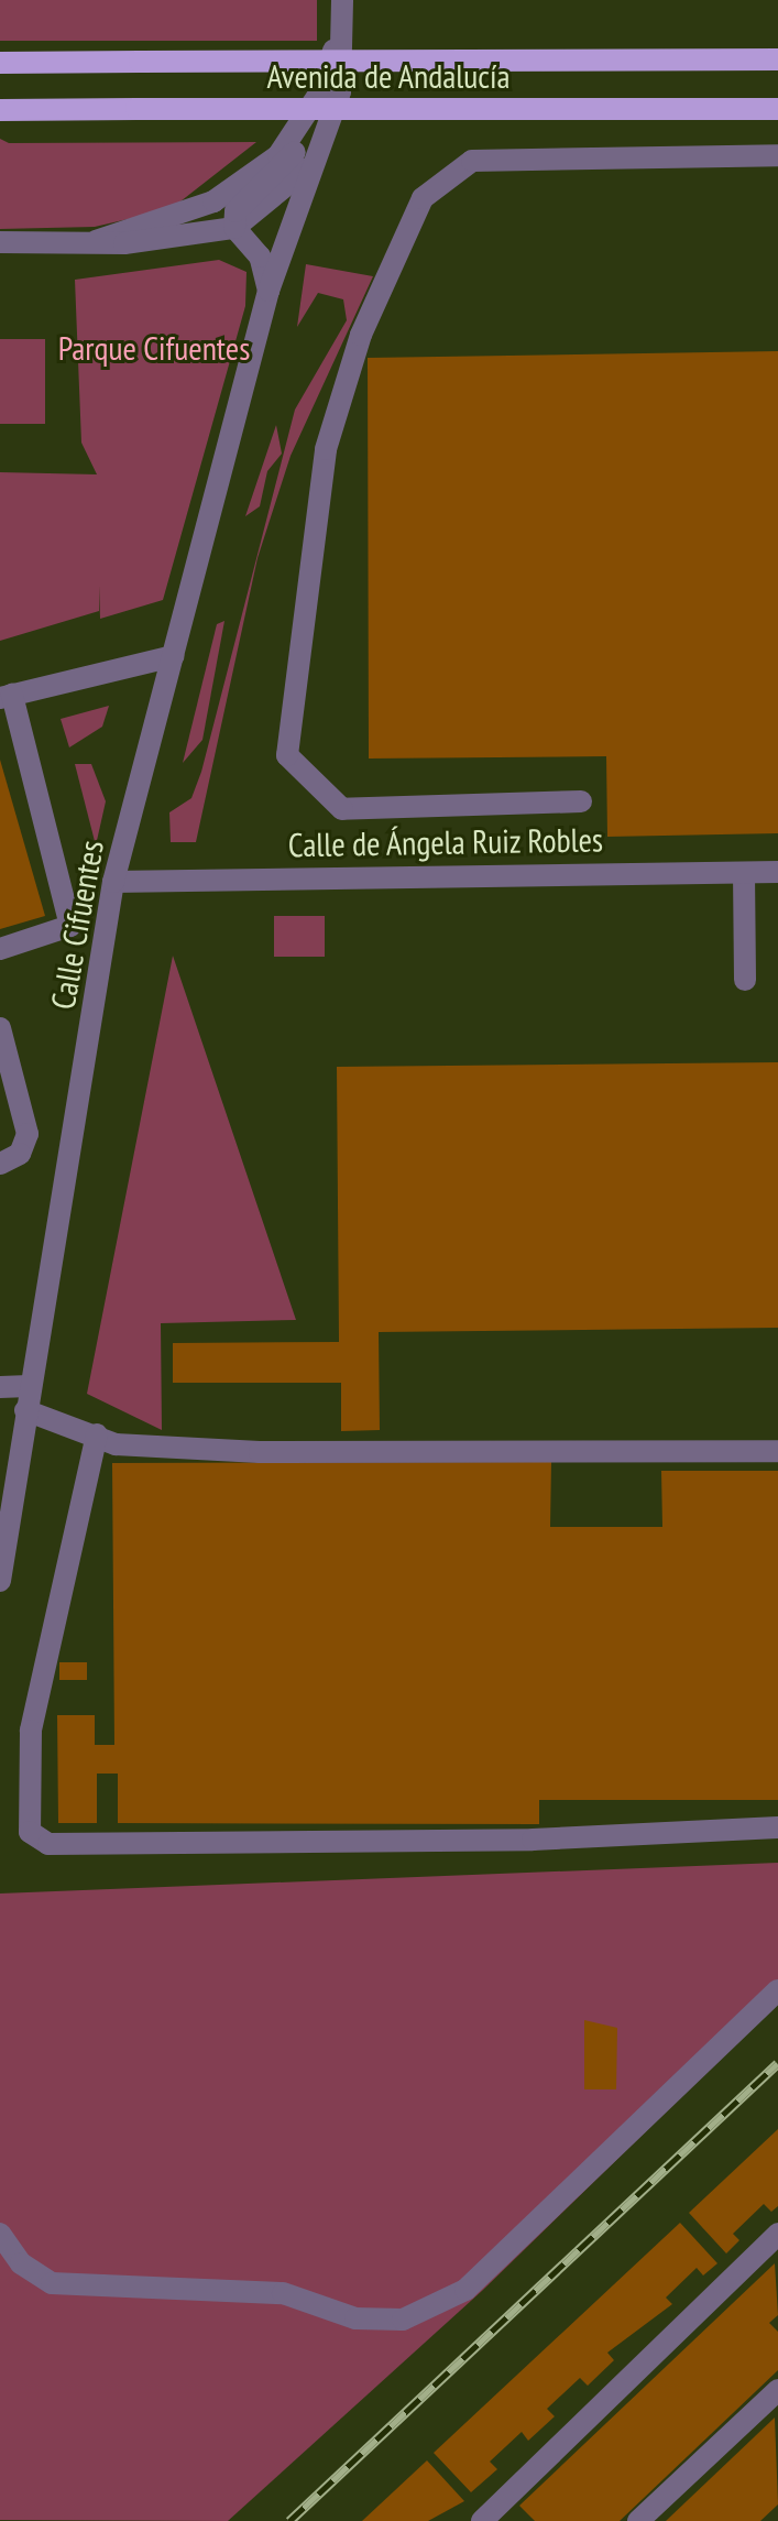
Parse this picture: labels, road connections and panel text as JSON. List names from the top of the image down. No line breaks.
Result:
{"streets":{"main road":["Avenida de Andalucía"],"street":["Calle de Ángela Ruiz Robles","Calle Cifuentes"]},"crossings":[["Calle de Ángela Ruiz Robles","Calle Cifuentes"]],"parks":["Parque Cifuentes"]}
